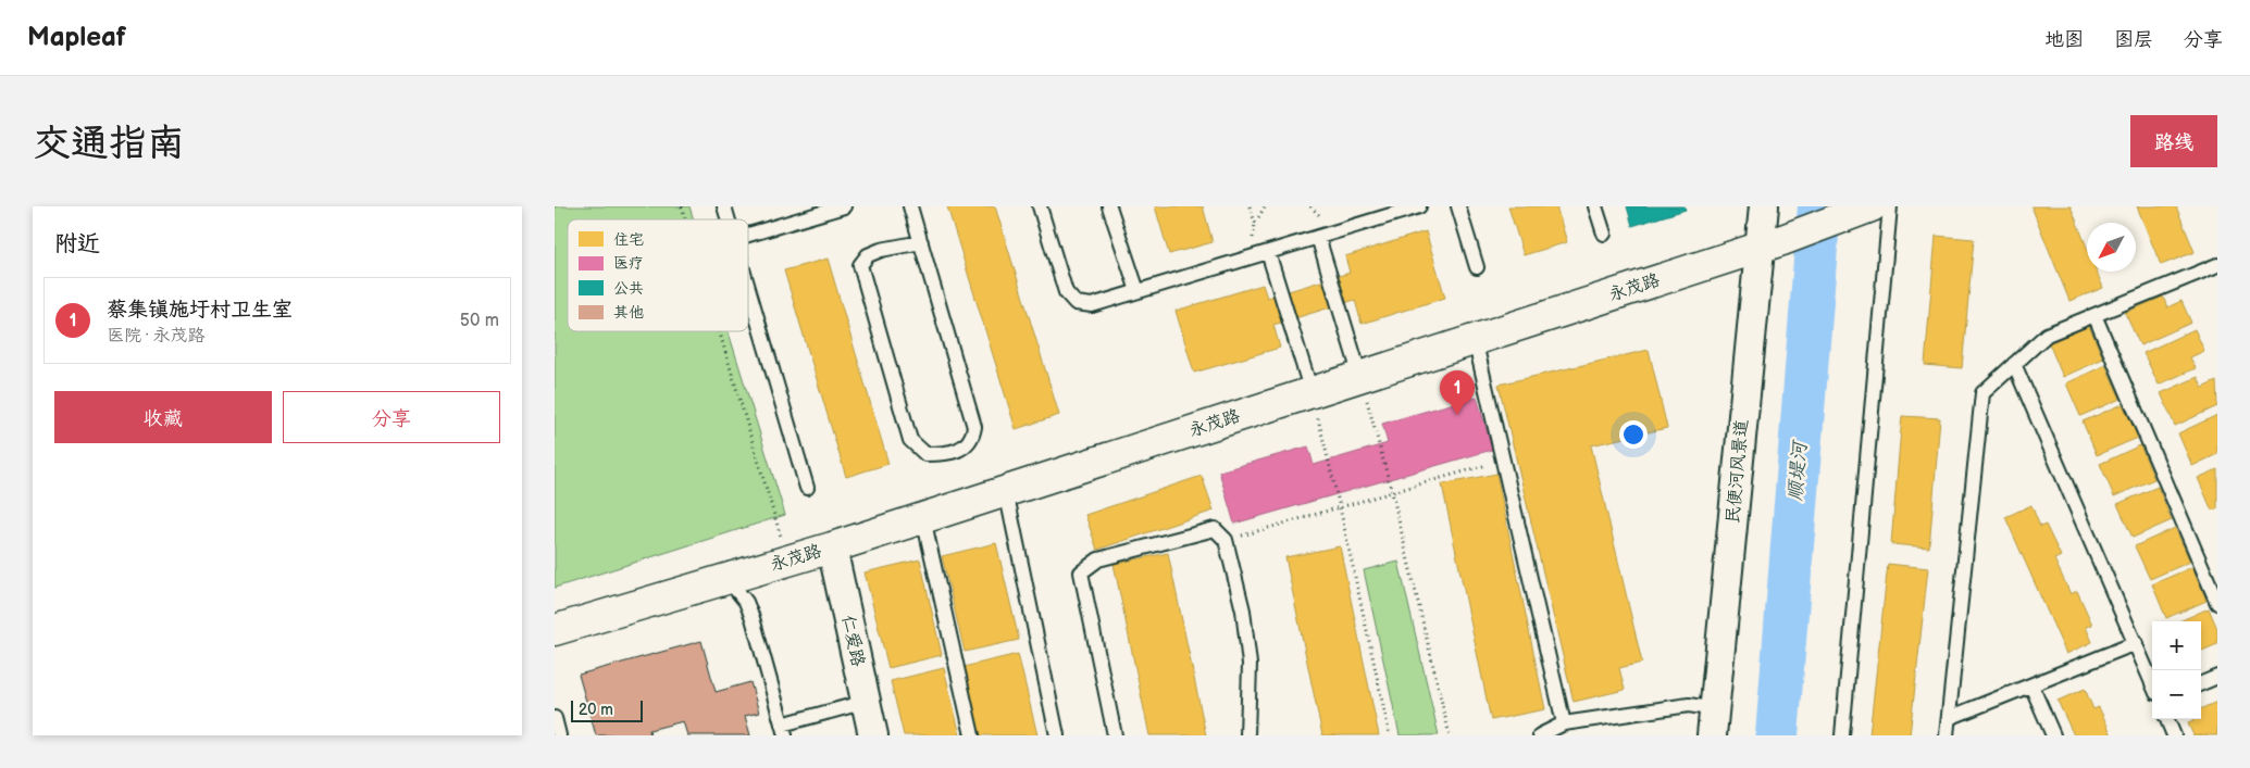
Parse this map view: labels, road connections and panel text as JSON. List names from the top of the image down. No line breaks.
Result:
{"streets":{"street":["永茂路","民便河风景道","仁爱路"]},"crossings":[["永茂路","民便河风景道"],["永茂路","仁爱路"]],"water":["顺堤河"],"legend":["住宅","医疗","公共","其他"],"scale_bar":"20 m","north":"bottom left","page":{"header":"Mapleaf","nav":["地图","图层","分享"],"buttons":["路线",["收藏","分享"]],"title":"交通指南","heading":"附近","list":[{"mark":"1","name":"蔡集镇施圩村卫生室","note":"医院 · 永茂路","value":"50 m"}],"pins":"1","map_buttons":["+","−"],"scale":"20 m"}}
